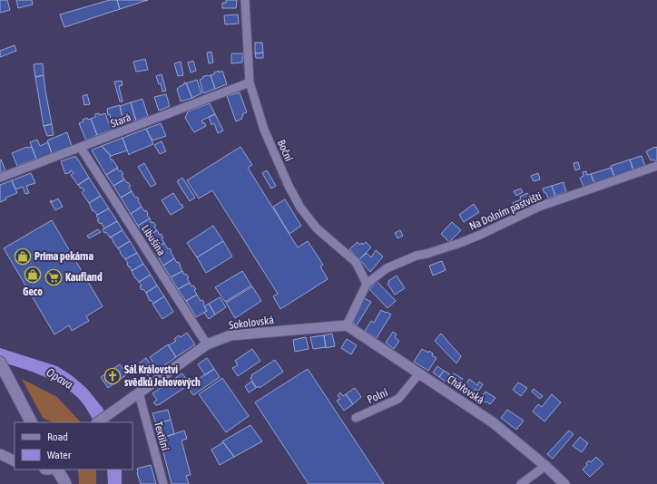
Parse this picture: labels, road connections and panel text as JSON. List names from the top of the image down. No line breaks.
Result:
{"streets":{"street":["Stará","Boční","Na Dolním pastvišti","Libušina","Sokolovská","Chářovská","Polní","Textilní"]},"crossings":[["Stará","Boční"],["Stará","Libušina"],["Boční","Na Dolním pastvišti"],["Libušina","Sokolovská"],["Sokolovská","Chářovská"],["Sokolovská","Textilní"],["Chářovská","Polní"]],"water":["Opava"],"places":{"shop":["Prima pekárna","Geco"],"supermarket":["Kaufland"],"church":["Sál Království svědků Jehovových"]},"legend":["Road","Water"]}
